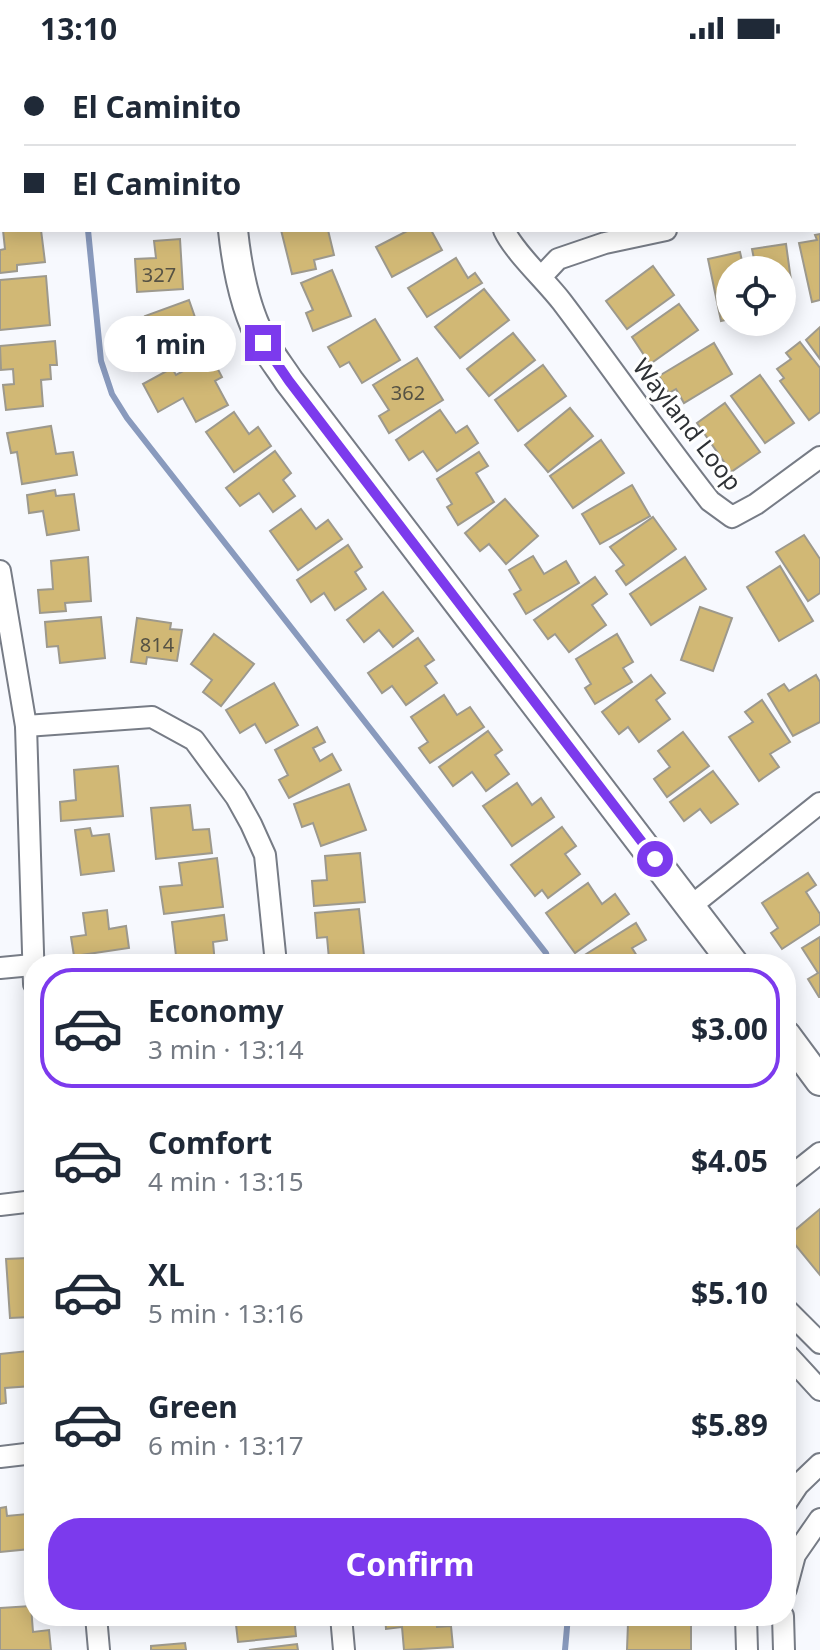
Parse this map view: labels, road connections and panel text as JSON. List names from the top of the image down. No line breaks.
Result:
{"streets":{"street":["Wayland Loop"]},"house_numbers":["327","362","814"],"page":{"status":"13:10","banner":["El Caminito","El Caminito"],"bubble":"1 min","list":[{"name":"Economy","note":"3 min · 13:14","value":"$3.00"},{"name":"Comfort","note":"4 min · 13:15","value":"$4.05"},{"name":"XL","note":"5 min · 13:16","value":"$5.10"},{"name":"Green","note":"6 min · 13:17","value":"$5.89"}],"buttons":"Confirm"}}
